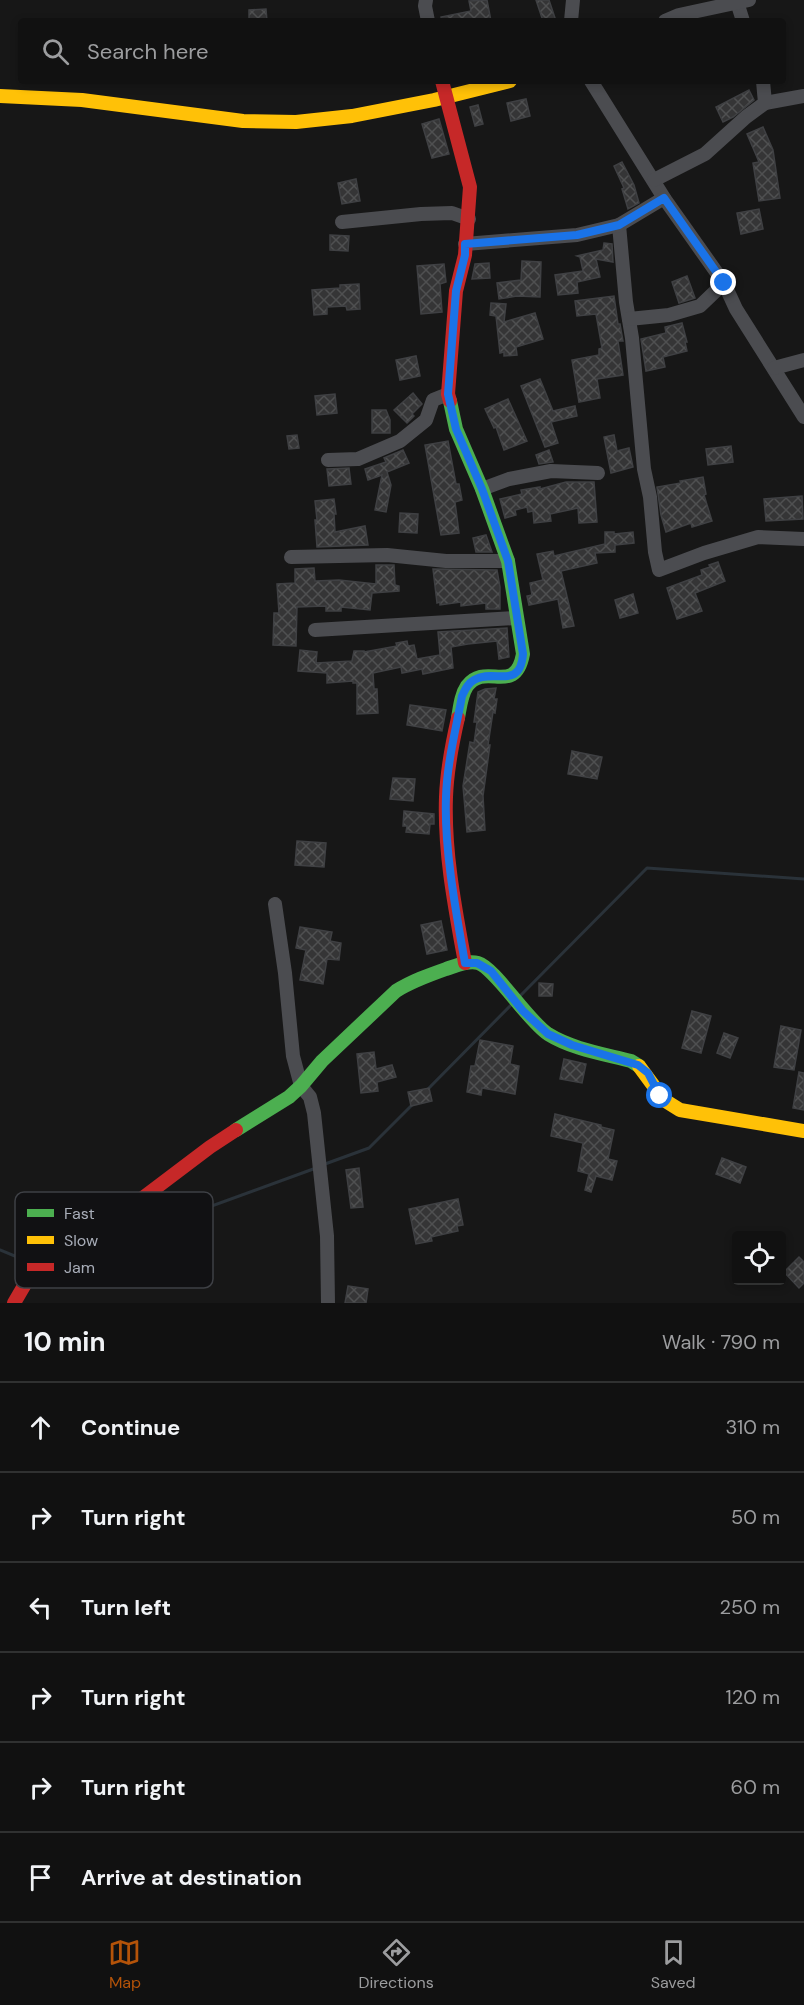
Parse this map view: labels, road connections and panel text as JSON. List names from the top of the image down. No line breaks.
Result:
{"legend":["Fast","Slow","Jam"],"page":{"search":"Search here","heading":["10 min","Walk · 790 m"],"list":[["Continue","310 m"],["Turn right","50 m"],["Turn left","250 m"],["Turn right","120 m"],["Turn right","60 m"],"Arrive at destination"],"nav":["Map","Directions","Saved"]}}
